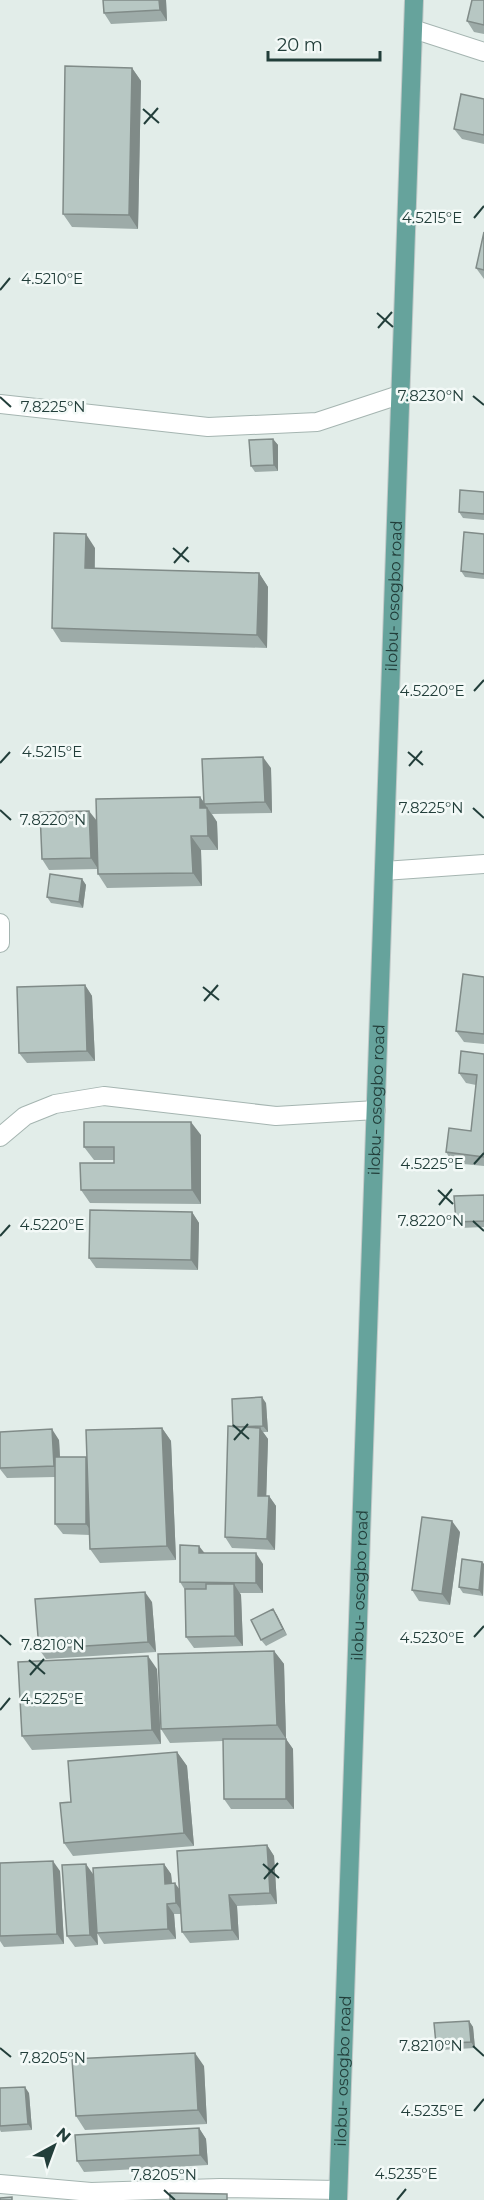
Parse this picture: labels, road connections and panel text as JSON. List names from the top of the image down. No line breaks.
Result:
{"streets":{"main road":["ilobu- osogbo road"]},"scale_bar":"20 m","north":"top right","coordinates":["4.5215°E","4.5210°E","7.8230°N","7.8225°N","4.5220°E","7.8220°N","4.5225°E","4.5230°E","7.8210°N","7.8205°N","4.5235°E"]}
